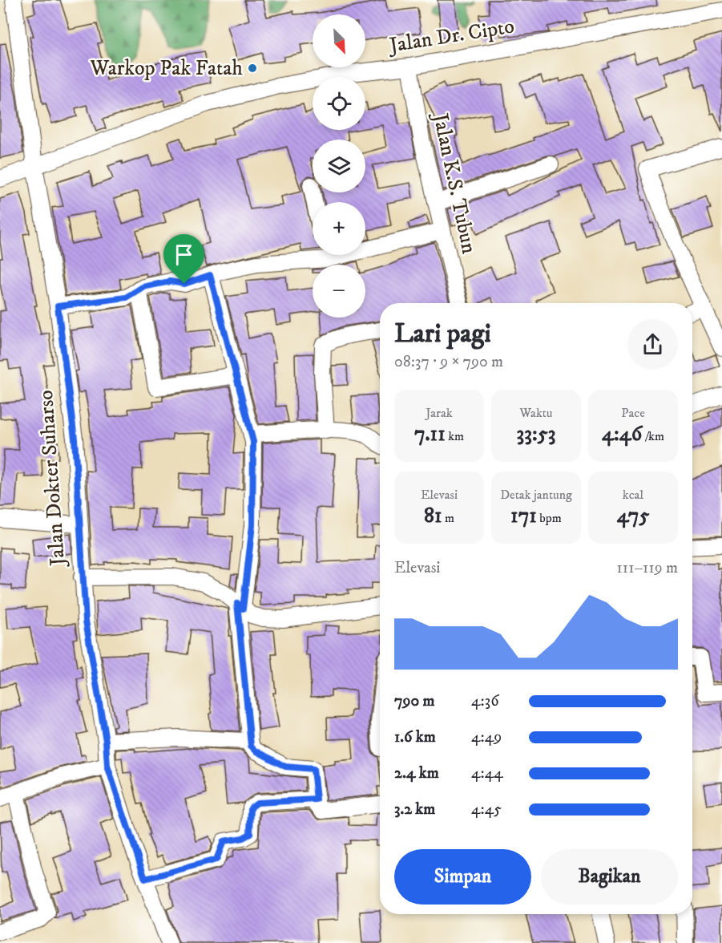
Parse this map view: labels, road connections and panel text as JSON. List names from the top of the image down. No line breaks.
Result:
{"streets":{"street":["Jalan Dr. Cipto","Jalan K.S. Tubun","Jalan Dokter Suharso"]},"crossings":[["Jalan Dr. Cipto","Jalan K.S. Tubun"],["Jalan Dr. Cipto","Jalan Dokter Suharso"]],"places":["Warkop Pak Fatah"],"north":"bottom right","page":{"map_buttons":["+","−"],"heading":["Lari pagi","08:37 · 9 × 790 m"],"stats":[["Jarak","7.11 km"],["Waktu","33:53"],["Pace","4:46 /km"],["Elevasi","81 m"],["Detak jantung","171 bpm"],["kcal","475"]],"chart":["Elevasi","111–119 m"],"list":[{"name":"790 m","note":"4:36"},{"name":"1.6 km","note":"4:49"},{"name":"2.4 km","note":"4:44"},{"name":"3.2 km","note":"4:45"}],"buttons":["Simpan","Bagikan"]}}
